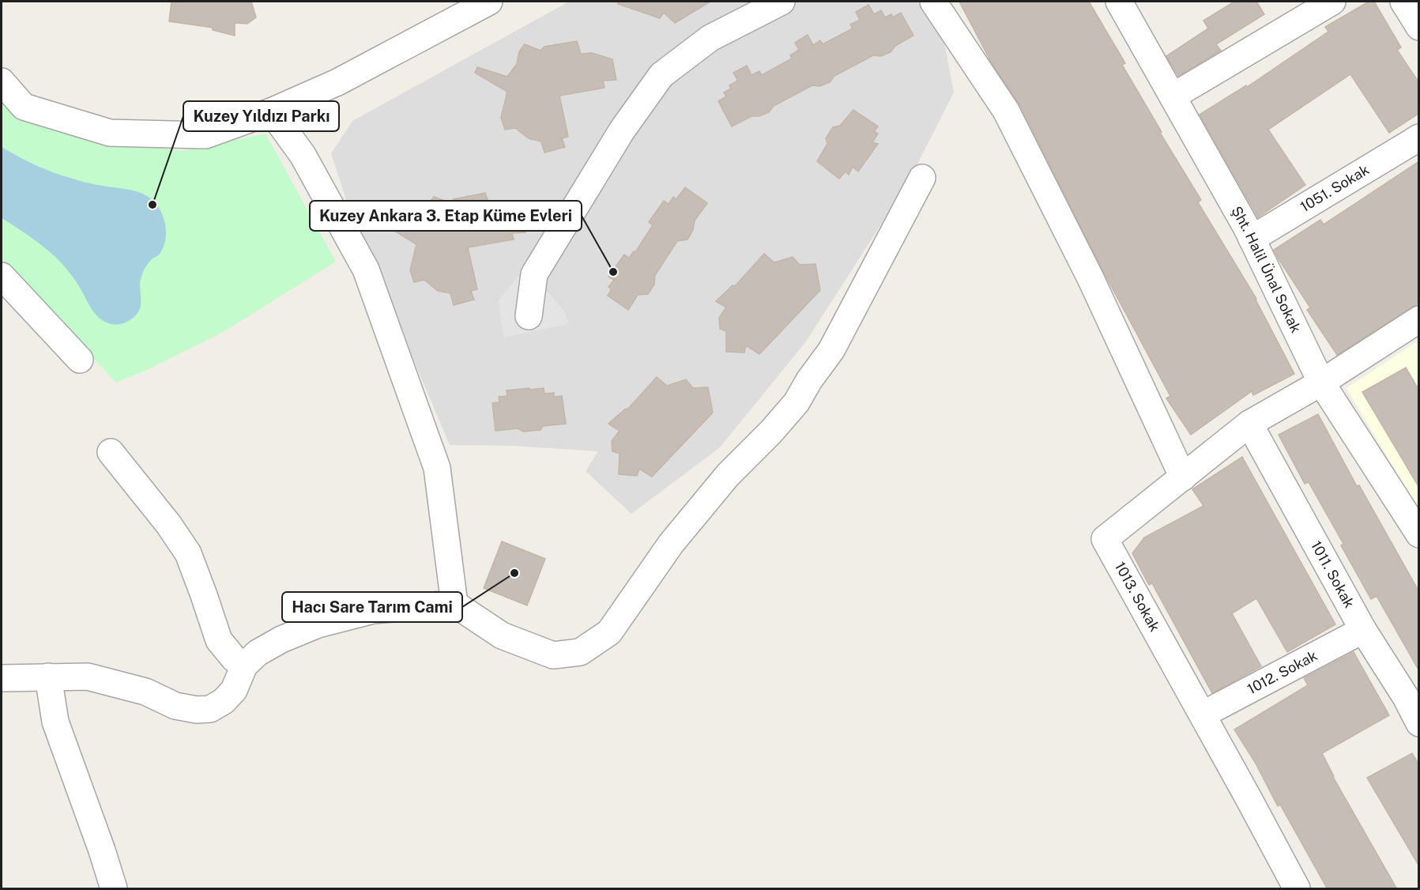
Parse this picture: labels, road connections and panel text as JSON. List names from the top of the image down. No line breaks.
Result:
{"streets":{"street":["1051. Sokak","Şht. Halil Ünal Sokak","1011. Sokak","1013. Sokak","1012. Sokak"]},"crossings":[["1051. Sokak","Şht. Halil Ünal Sokak"],["Şht. Halil Ünal Sokak","1013. Sokak"],["1011. Sokak","1013. Sokak"],["1011. Sokak","1012. Sokak"],["1013. Sokak","1012. Sokak"]],"places":["Kuzey Yıldızı Parkı","Kuzey Ankara 3. Etap Küme Evleri","Hacı Sare Tarım Cami"]}
